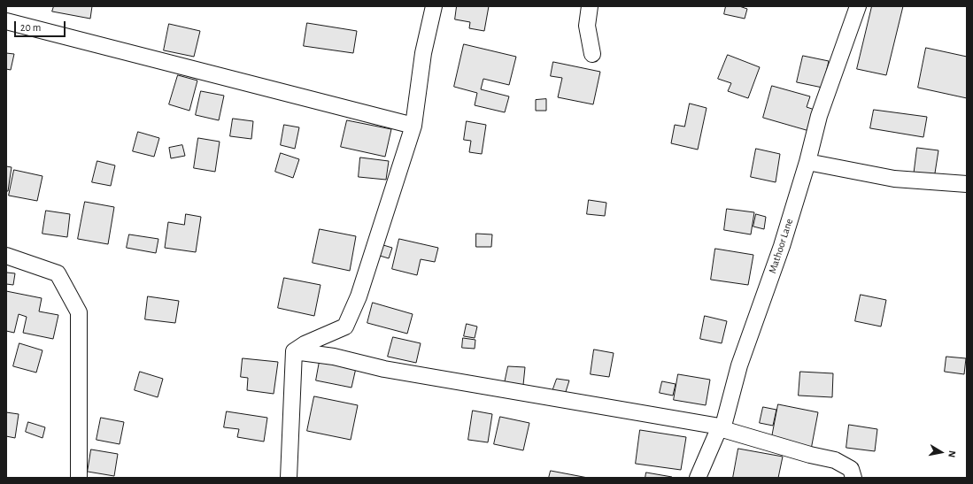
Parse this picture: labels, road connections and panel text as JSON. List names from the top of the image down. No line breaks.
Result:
{"streets":{"street":["Mathoor Lane"]},"scale_bar":"20 m","north":"right"}
